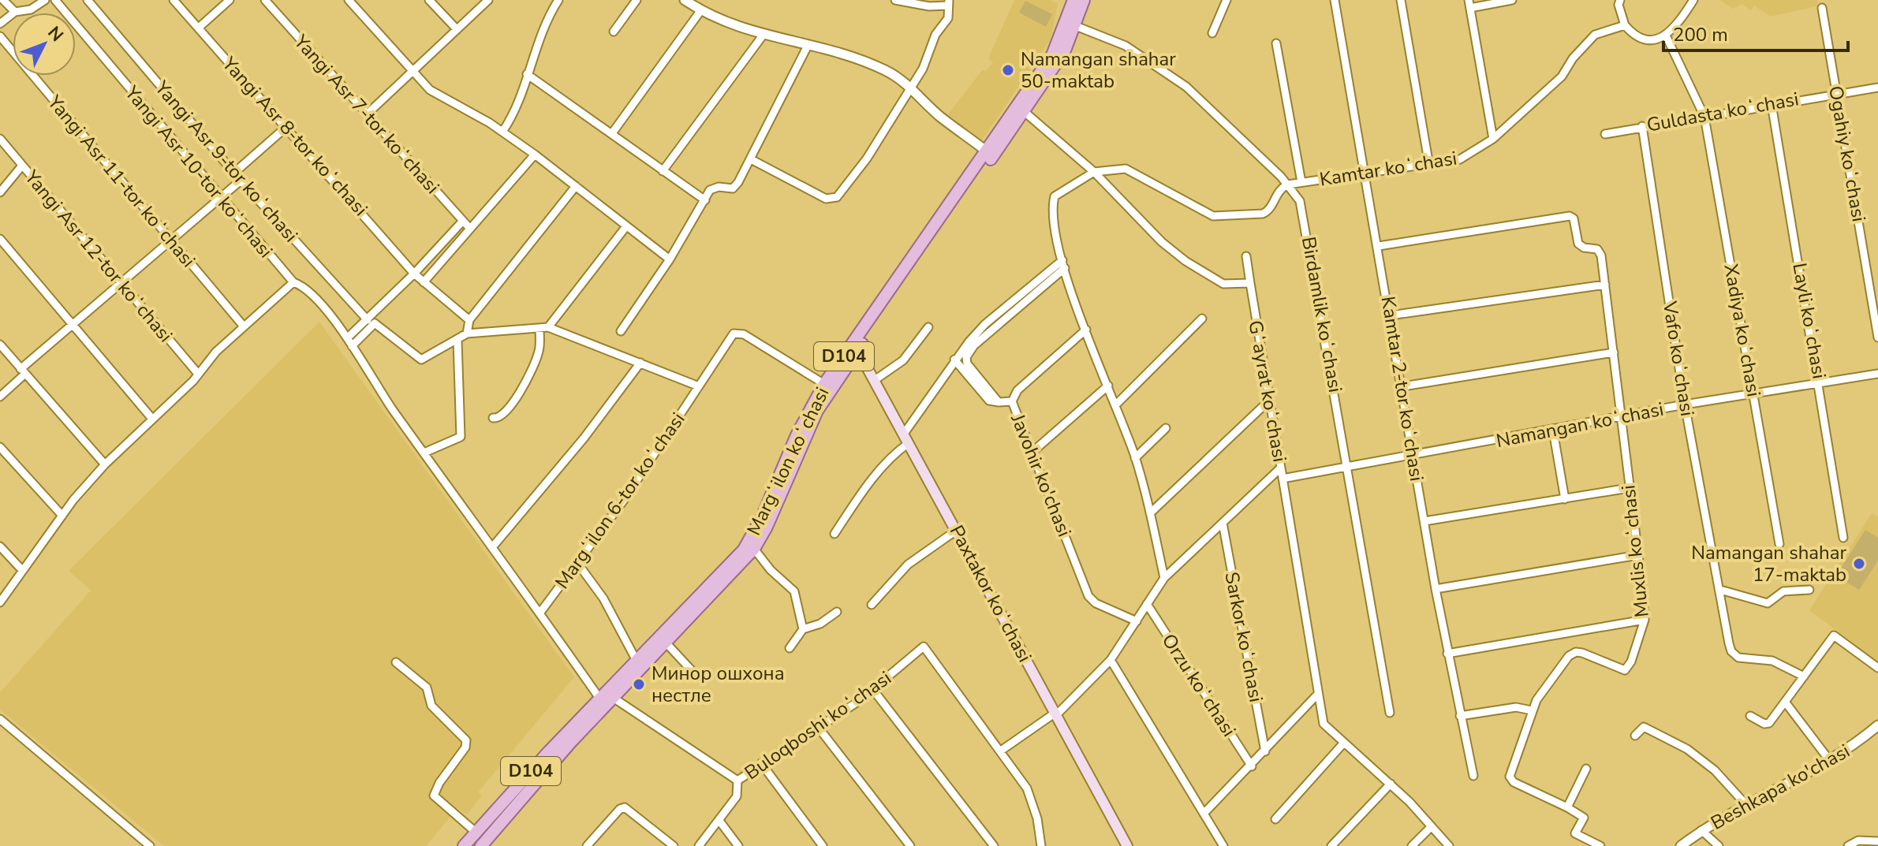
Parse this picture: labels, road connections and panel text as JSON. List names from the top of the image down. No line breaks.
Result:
{"streets":{"main road":["D104","Margʻilon koʻchasi","Paxtakor koʻchasi"],"street":["Guldasta koʻchasi","Yangi Asr 7-tor koʻchasi","Yangi Asr 8-tor koʻchasi","Ogahiy koʻchasi","Yangi Asr 9-tor koʻchasi","Kamtar koʻchasi","Yangi Asr 10-tor koʻchasi","Yangi Asr 11-tor koʻchasi","Yangi Asr 12-tor koʻchasi","Birdamlik koʻchasi","Layli koʻchasi","Xadiya koʻchasi","Vafo koʻchasi","Kamtar 2-tor koʻchasi","Gʻayrat koʻchasi","Namangan koʻchasi","Javohir ko'chasi","Margʻilon 6-tor koʻchasi","Muxlis koʻchasi","Sarkor koʻchasi","Orzu koʻchasi","Buloqboshi koʻchasi","Beshkapa ko'chasi"]},"crossings":[["Guldasta koʻchasi","Ogahiy koʻchasi"],["Guldasta koʻchasi","Layli koʻchasi"],["Guldasta koʻchasi","Xadiya koʻchasi"],["Guldasta koʻchasi","Vafo koʻchasi"],["Kamtar koʻchasi","Birdamlik koʻchasi"],["Kamtar koʻchasi","Kamtar 2-tor koʻchasi"],["Yangi Asr 10-tor koʻchasi","Margʻilon koʻchasi"],["Yangi Asr 10-tor koʻchasi","Margʻilon 6-tor koʻchasi"],["Birdamlik koʻchasi","Namangan koʻchasi"],["Birdamlik koʻchasi","Margʻilon koʻchasi"],["Layli koʻchasi","Namangan koʻchasi"],["Xadiya koʻchasi","Namangan koʻchasi"],["Vafo koʻchasi","Namangan koʻchasi"],["Kamtar 2-tor koʻchasi","Namangan koʻchasi"],["Kamtar 2-tor koʻchasi","Muxlis koʻchasi"],["Gʻayrat koʻchasi","Namangan koʻchasi"],["Namangan koʻchasi","Muxlis koʻchasi"],["Margʻilon koʻchasi","Margʻilon 6-tor koʻchasi"],["Margʻilon koʻchasi","Paxtakor koʻchasi"]],"places":["Namangan shahar 50-maktab","Namangan shahar 17-maktab","Минор ошхона нестле"],"scale_bar":"200 m","north":"top right"}
